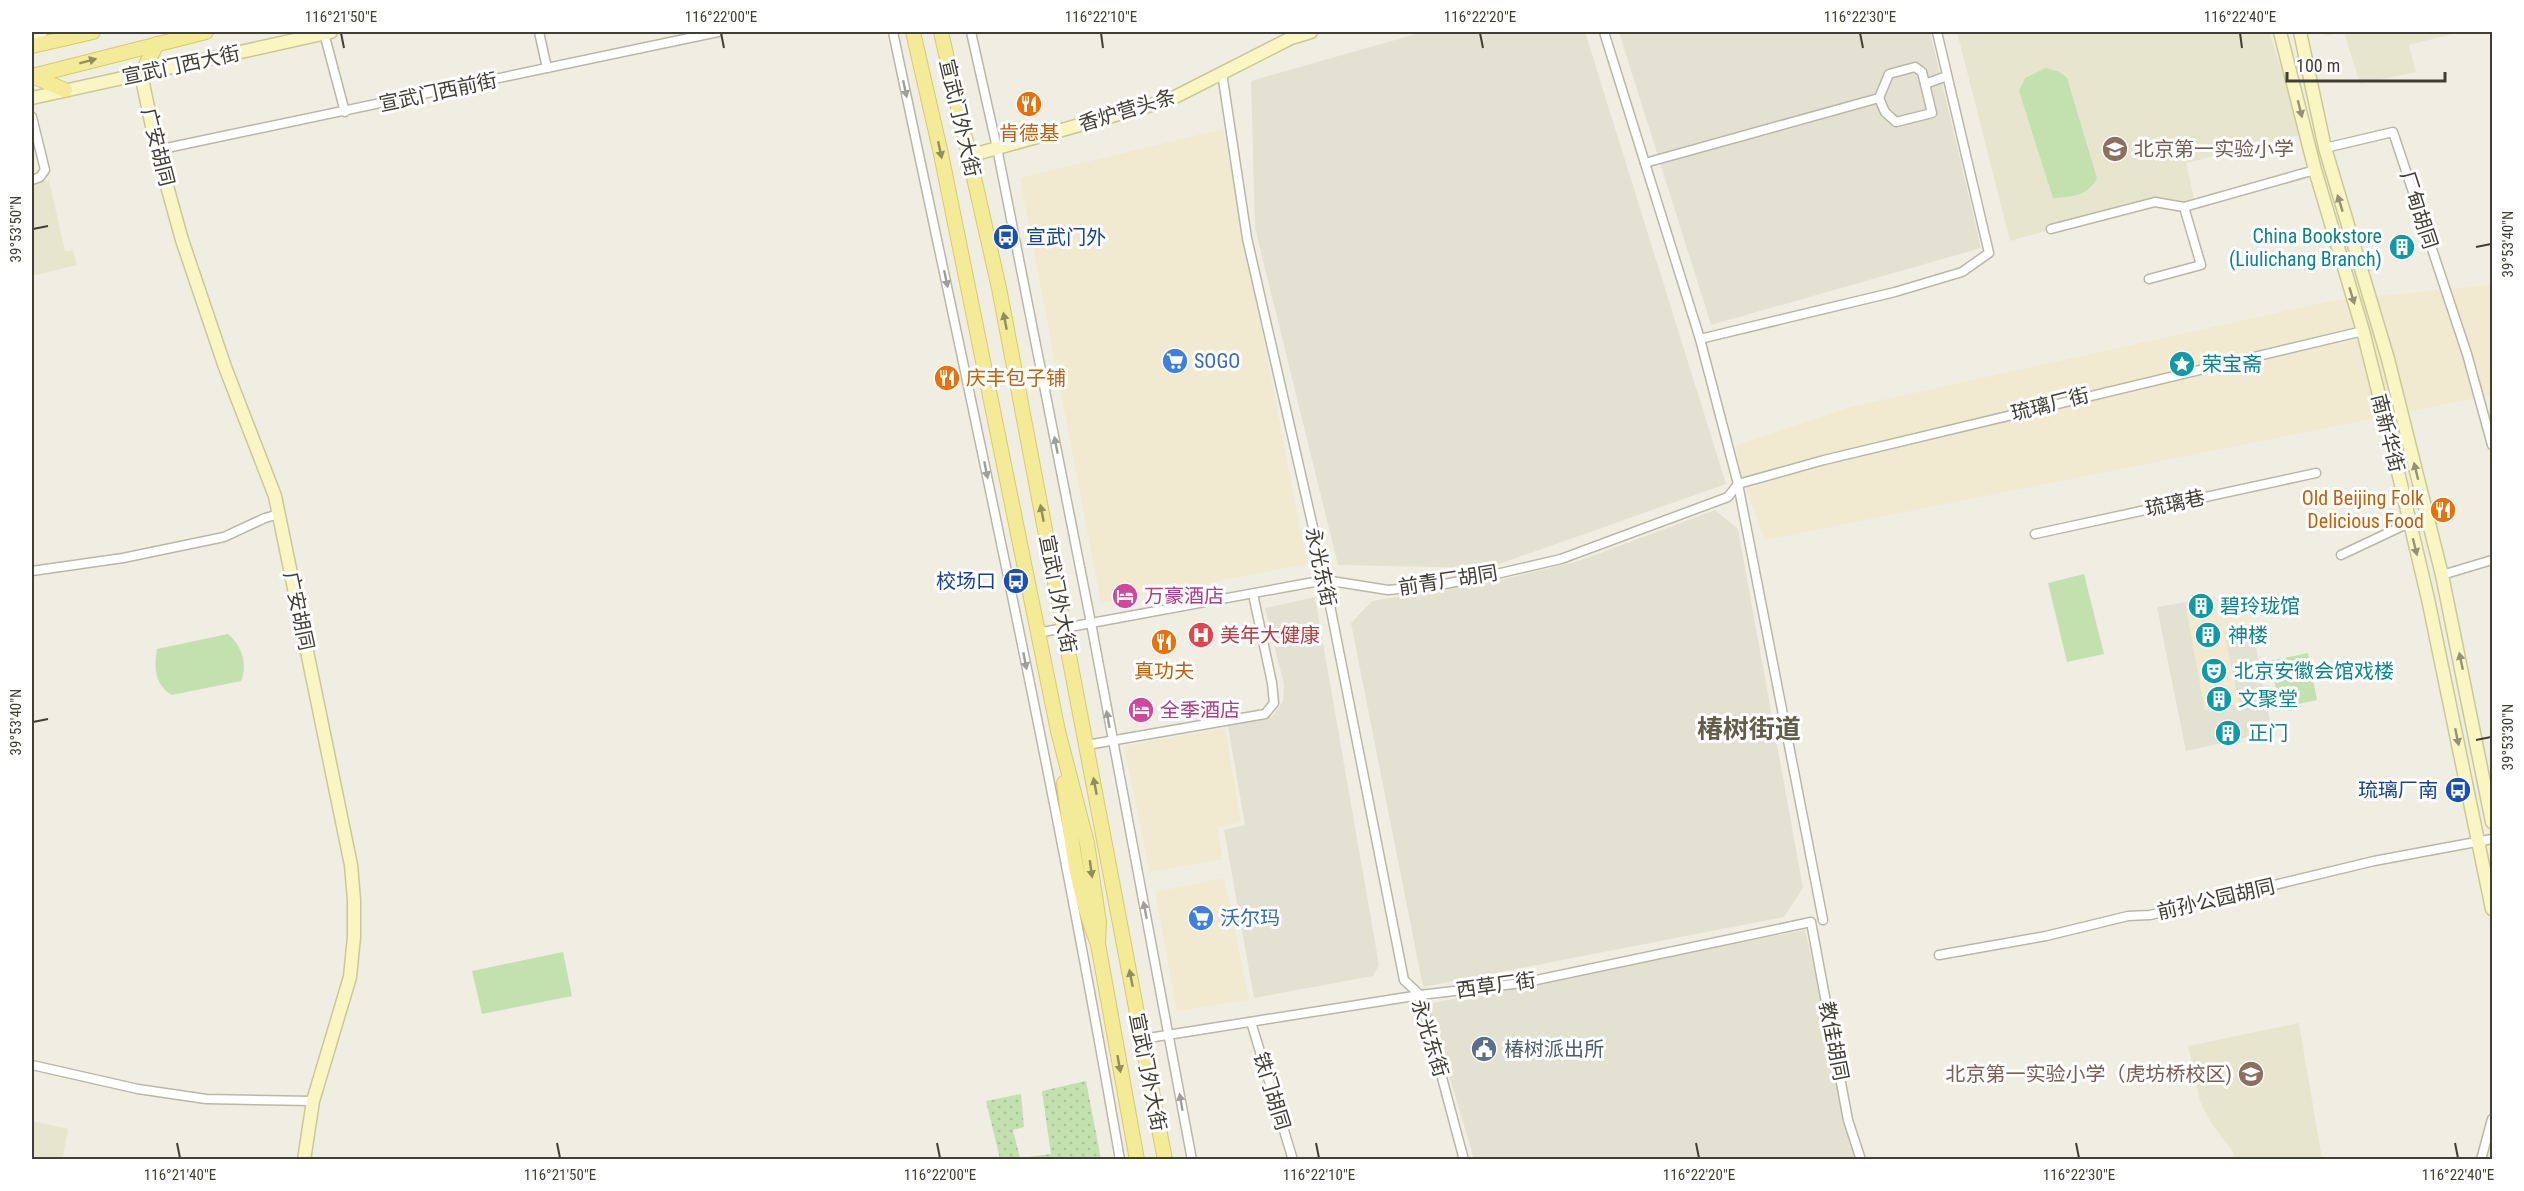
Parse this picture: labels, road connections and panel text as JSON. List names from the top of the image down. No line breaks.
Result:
{"streets":{"main road":["宣武门西大街","宣武门外大街"],"street":["宣武门西前街","香炉营头条","广安胡同","厂甸胡同","琉璃厂街","南新华街","琉璃巷","永光东街","前青厂胡同","前孙公园胡同","西草厂街","教佳胡同","铁门胡同"]},"crossings":[["宣武门西大街","广安胡同"],["宣武门西前街","广安胡同"],["香炉营头条","宣武门外大街"],["香炉营头条","永光东街"],["宣武门外大街","前青厂胡同"],["宣武门外大街","西草厂街"],["厂甸胡同","南新华街"],["琉璃厂街","南新华街"],["琉璃厂街","前青厂胡同"],["南新华街","前孙公园胡同"],["永光东街","前青厂胡同"],["永光东街","西草厂街"],["西草厂街","教佳胡同"],["西草厂街","铁门胡同"]],"districts":["椿树街道"],"places":{"restaurant":["肯德基","庆丰包子铺","Old Beijing Folk Delicious Food","真功夫"],"school or university":["北京第一实验小学","北京第一实验小学（虎坊桥校区)"],"bus stop":["宣武门外","校场口","琉璃厂南"],"building":["China Bookstore (Liulichang Branch)","碧玲珑馆","神楼","文聚堂","正门"],"supermarket":["SOGO","沃尔玛"],"place":["荣宝斋"],"hotel":["万豪酒店","全季酒店"],"hospital":["美年大健康"],"theatre":["北京安徽会馆戏楼"],"public building":["椿树派出所"]},"scale_bar":"100 m","coordinates":["116°21'50\"E","116°22'00\"E","116°22'10\"E","116°22'20\"E","116°22'30\"E","116°22'40\"E","39°53'50\"N","39°53'40\"N","39°53'30\"N","116°21'40\"E"]}
